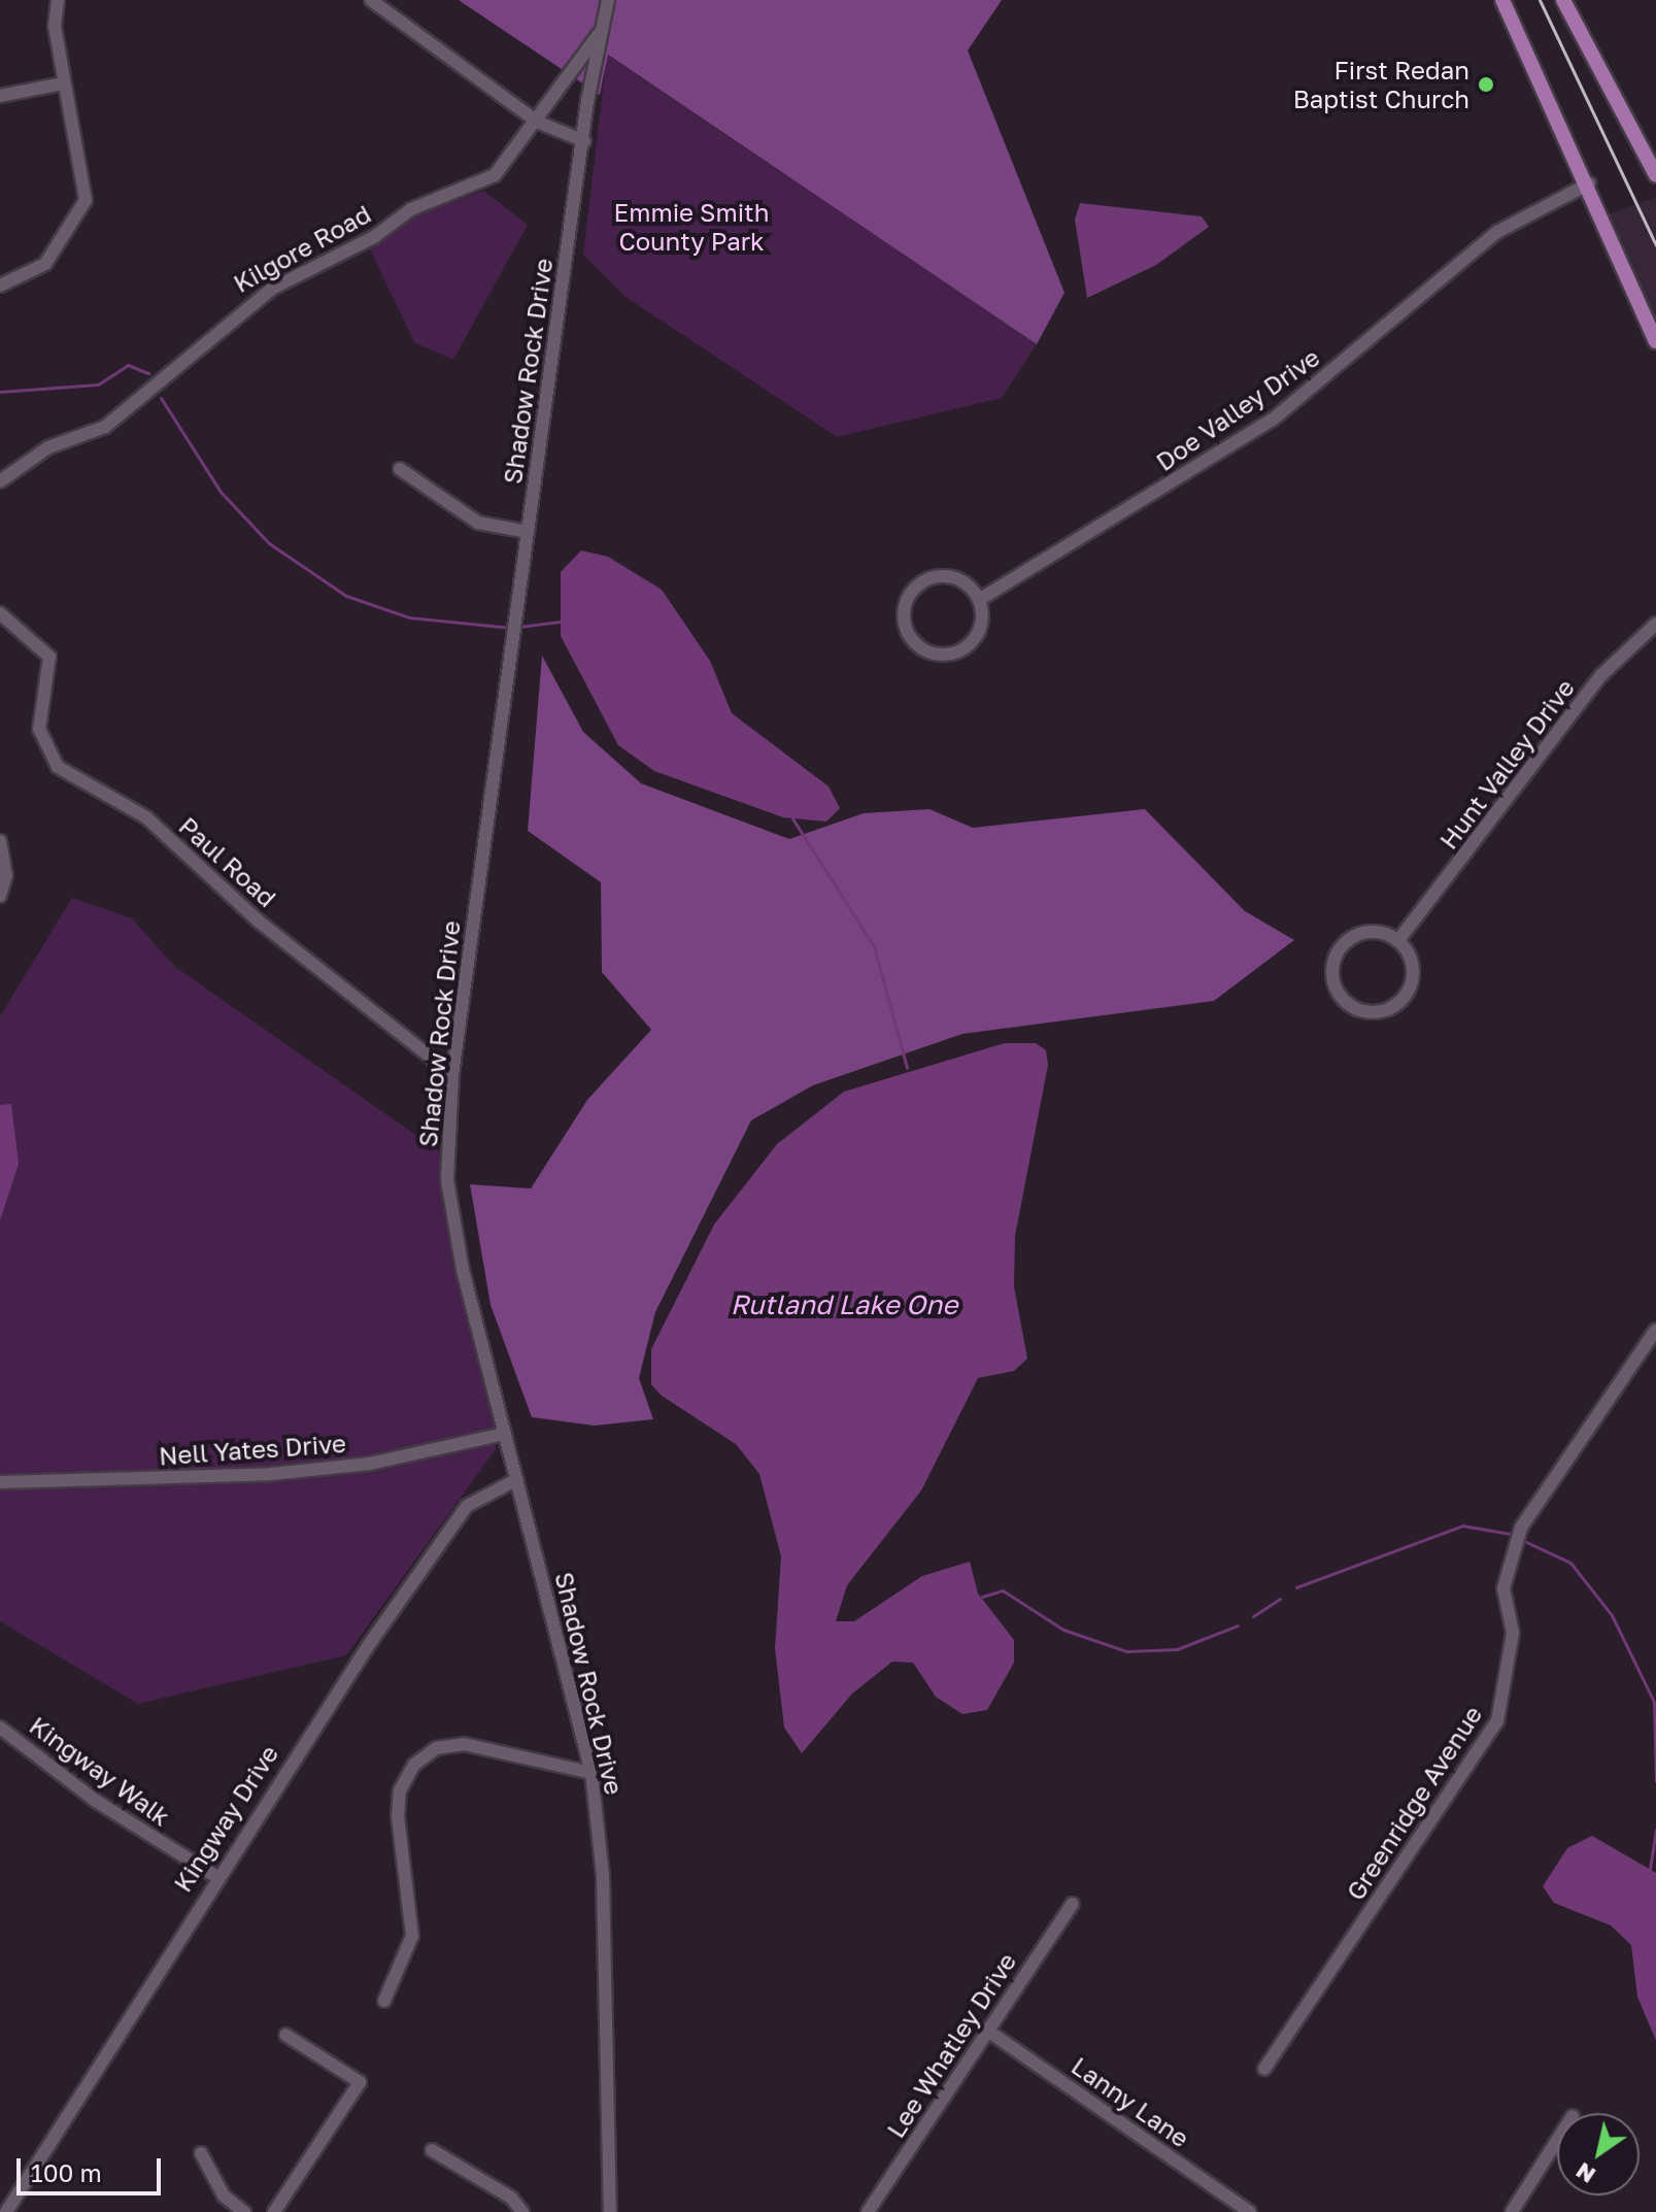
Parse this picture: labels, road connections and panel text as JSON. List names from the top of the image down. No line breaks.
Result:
{"streets":{"street":["Kilgore Road","Shadow Rock Drive","Doe Valley Drive","Hunt Valley Drive","Paul Road","Nell Yates Drive","Kingway Walk","Greenridge Avenue","Kingway Drive","Lee Whatley Drive","Lanny Lane"]},"crossings":[["Kilgore Road","Shadow Rock Drive"],["Shadow Rock Drive","Paul Road"],["Shadow Rock Drive","Nell Yates Drive"],["Shadow Rock Drive","Kingway Drive"],["Kingway Walk","Kingway Drive"],["Lee Whatley Drive","Lanny Lane"]],"water":["Rutland Lake One"],"parks":["Emmie Smith County Park"],"places":["First Redan Baptist Church"],"scale_bar":"100 m","north":"bottom left"}
